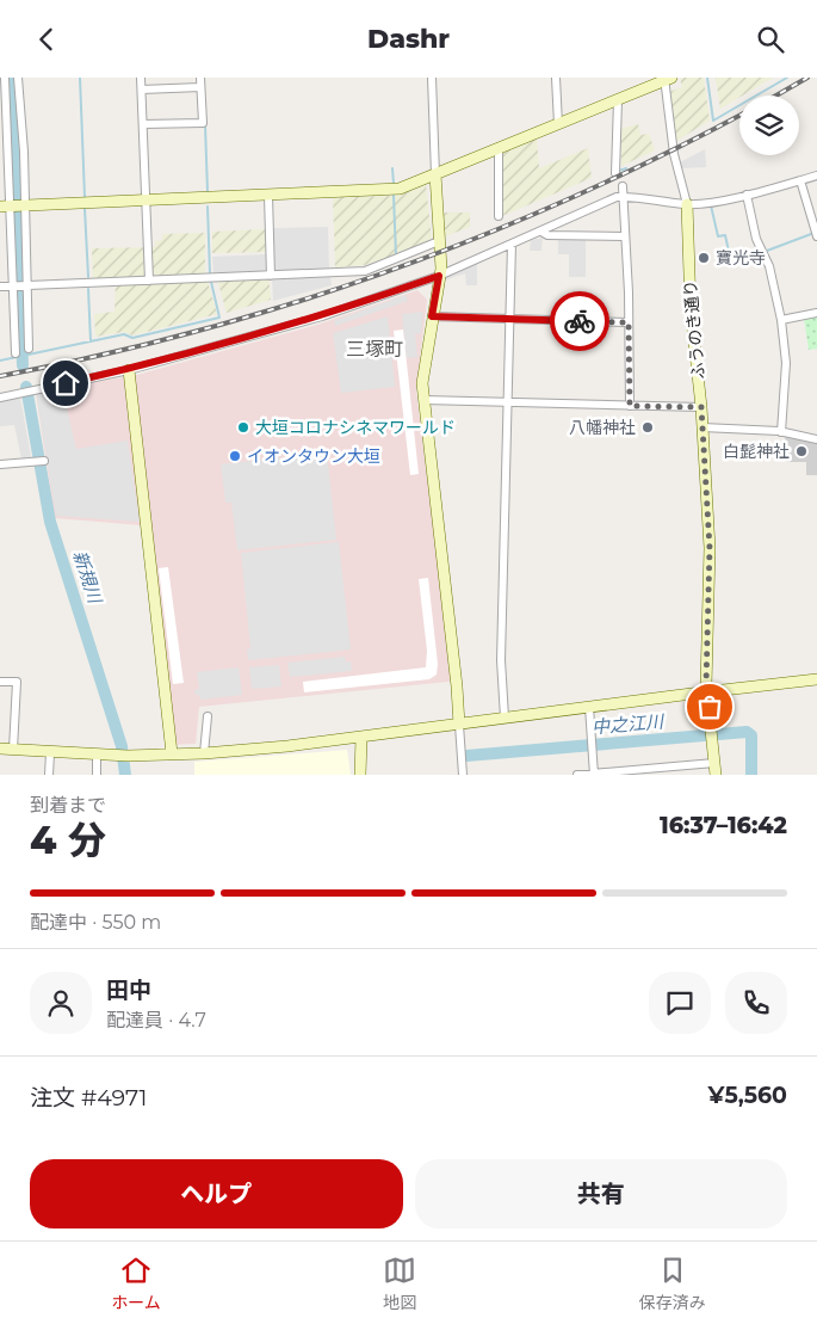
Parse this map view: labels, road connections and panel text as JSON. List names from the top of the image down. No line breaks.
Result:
{"streets":{"street":["ふうのき通り"]},"districts":["三塚町"],"water":["新規川","中之江川"],"places":["寶光寺","大垣コロナシネマワールド","八幡神社","白髭神社","イオンタウン大垣"],"page":{"header":"Dashr","heading":["4 分","到着まで","16:37–16:42"],"panel":["田中","配達員 · 4.7","注文 #4971","¥5,560"],"bar":"配達中 · 550 m","buttons":["ヘルプ","共有"],"tabs":["ホーム","地図","保存済み"]}}
